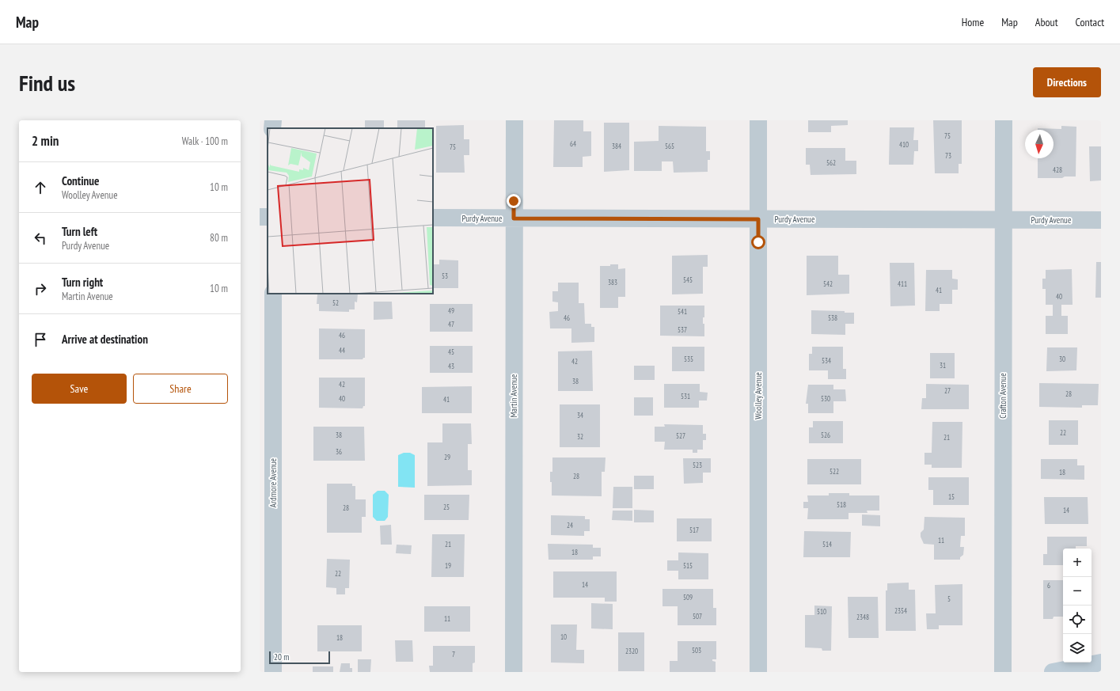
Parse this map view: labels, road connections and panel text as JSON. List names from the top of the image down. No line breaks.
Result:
{"streets":{"street":["Purdy Avenue","Martin Avenue","Woolley Avenue","Crafton Avenue","Ardmore Avenue"]},"crossings":[["Purdy Avenue","Martin Avenue"],["Purdy Avenue","Woolley Avenue"],["Purdy Avenue","Crafton Avenue"]],"house_numbers":["75","64","410","384","565","75","73","562","428","53","545","383","542","411","41","40","52","49","541","46","538","47","537","46","44","45","535","30","534","42","31","43","38","42","27","28","531","40","530","41","34","22","38","526","527","32","21","36","29","523","522","18","28","15","518","25","28","14","24","517","11","21","514","18","19","515","22","14","6","509","5","2354","510","507","2348","11","10","18","503","2320","7"],"scale_bar":"20 m","north":"bottom","page":{"header":"Map","nav":["Home","Map","About","Contact"],"buttons":["Directions",["Save","Share"]],"title":"Find us","heading":["2 min","Walk · 100 m"],"list":[["Continue","Woolley Avenue","10 m"],["Turn left","Purdy Avenue","80 m"],["Turn right","Martin Avenue","10 m"],"Arrive at destination"],"map_buttons":["+","−"],"scale":"20 m"}}
